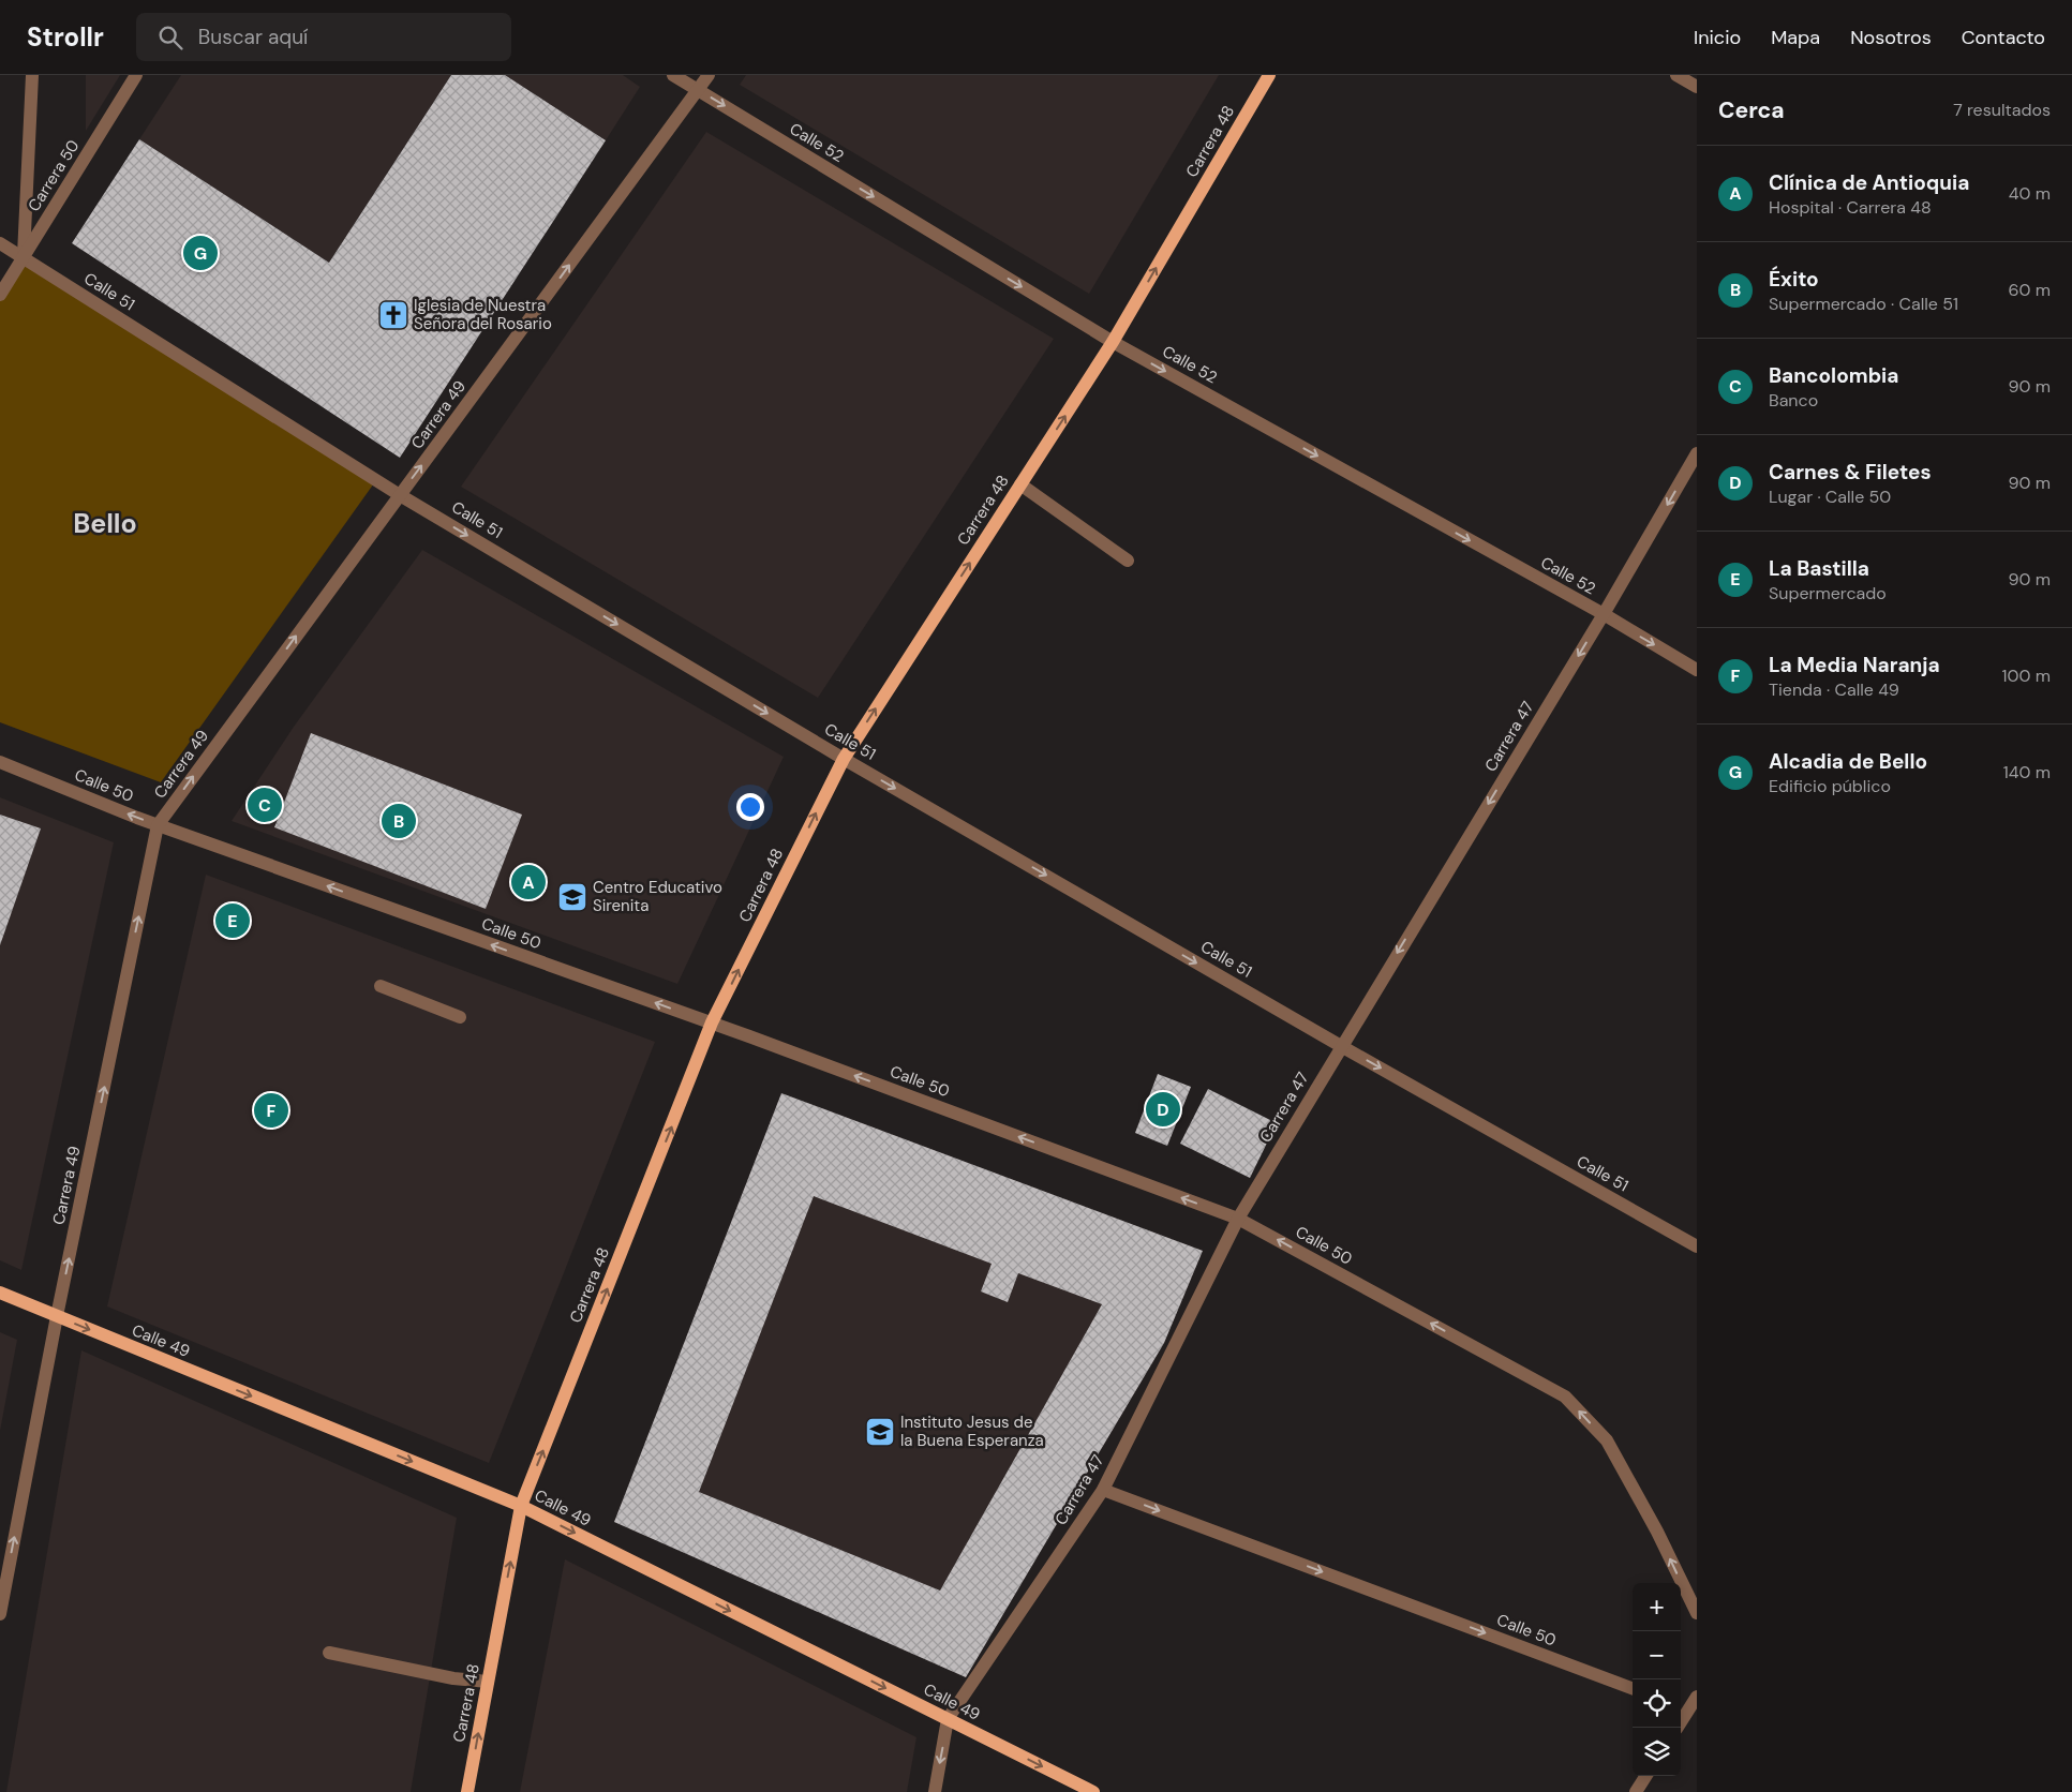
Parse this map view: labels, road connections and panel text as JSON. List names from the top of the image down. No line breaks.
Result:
{"streets":{"main road":["Carrera 48","Calle 49"],"street":["Calle 52","Carrera 50","Calle 51","Carrera 49","Carrera 47","Calle 50"]},"crossings":[["Carrera 48","Calle 52"],["Carrera 48","Calle 51"],["Carrera 48","Calle 50"],["Carrera 48","Calle 49"],["Calle 52","Carrera 49"],["Calle 52","Carrera 47"],["Carrera 50","Calle 51"],["Calle 51","Carrera 49"],["Calle 51","Carrera 47"],["Carrera 49","Calle 50"],["Carrera 49","Calle 49"],["Carrera 47","Calle 50"],["Carrera 47","Calle 49"]],"one_way":["Carrera 48","Calle 52","Calle 51","Carrera 49","Carrera 47","Calle 49"],"districts":["Bello"],"places":{"church":["Iglesia de Nuestra Señora del Rosario"],"school or university":["Centro Educativo Sirenita","Instituto Jesus de la Buena Esperanza"]},"page":{"header":"Strollr","search":"Buscar aquí","nav":["Inicio","Mapa","Nosotros","Contacto"],"heading":["Cerca","7 resultados"],"list":[{"mark":"A","name":"Clínica de Antioquia","note":"Hospital · Carrera 48","value":"40 m"},{"mark":"B","name":"Éxito","note":"Supermercado · Calle 51","value":"60 m"},{"mark":"C","name":"Bancolombia","note":"Banco","value":"90 m"},{"mark":"D","name":"Carnes & Filetes","note":"Lugar · Calle 50","value":"90 m"},{"mark":"E","name":"La Bastilla","note":"Supermercado","value":"90 m"},{"mark":"F","name":"La Media Naranja","note":"Tienda · Calle 49","value":"100 m"},{"mark":"G","name":"Alcadia de Bello","note":"Edificio público","value":"140 m"}],"pins":["G","C","B","A","E","D","F"],"map_buttons":["+","−"]}}
